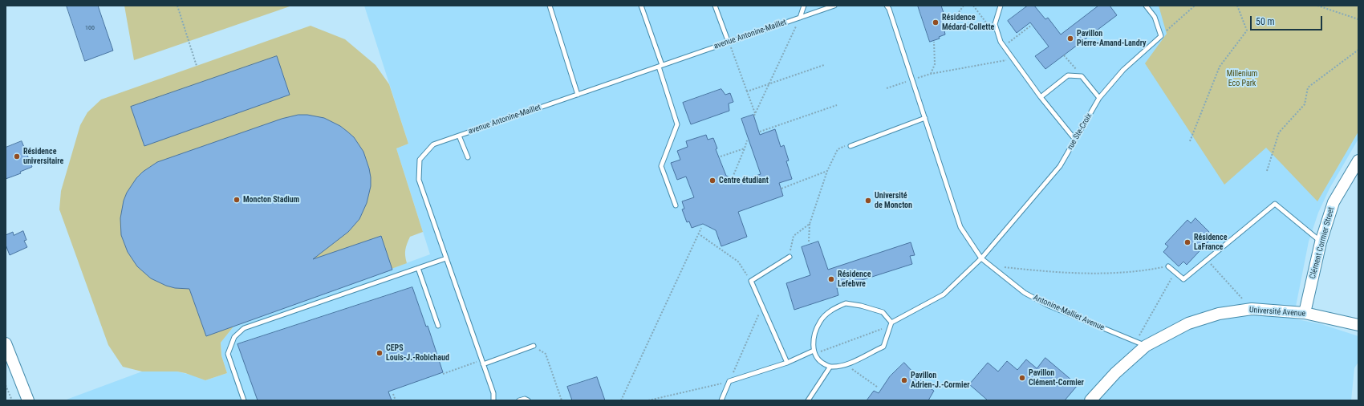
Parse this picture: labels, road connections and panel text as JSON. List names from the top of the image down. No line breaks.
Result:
{"streets":{"street":["Clément Cormier Street","Université Avenue"],"lane":["avenue Antonine-Maillet","rue Ste-Croix","Antonine-Malliet Avenue"]},"crossings":[["rue Ste-Croix","Antonine-Malliet Avenue"],["Clément Cormier Street","Université Avenue"],["Université Avenue","Antonine-Malliet Avenue"]],"parks":["Millenium Eco Park"],"places":["Résidence Médard-Collette","Pavillon Pierre-Amand-Landry","Résidence universitaire","Centre étudiant","Moncton Stadium","Université de Moncton","Résidence LaFrance","Résidence Lefebvre","CEPS Louis-J.-Robichaud","Pavillon Clément-Cormier","Pavillon Adrien-J.-Cormier"],"house_numbers":["100"],"scale_bar":"50 m"}
